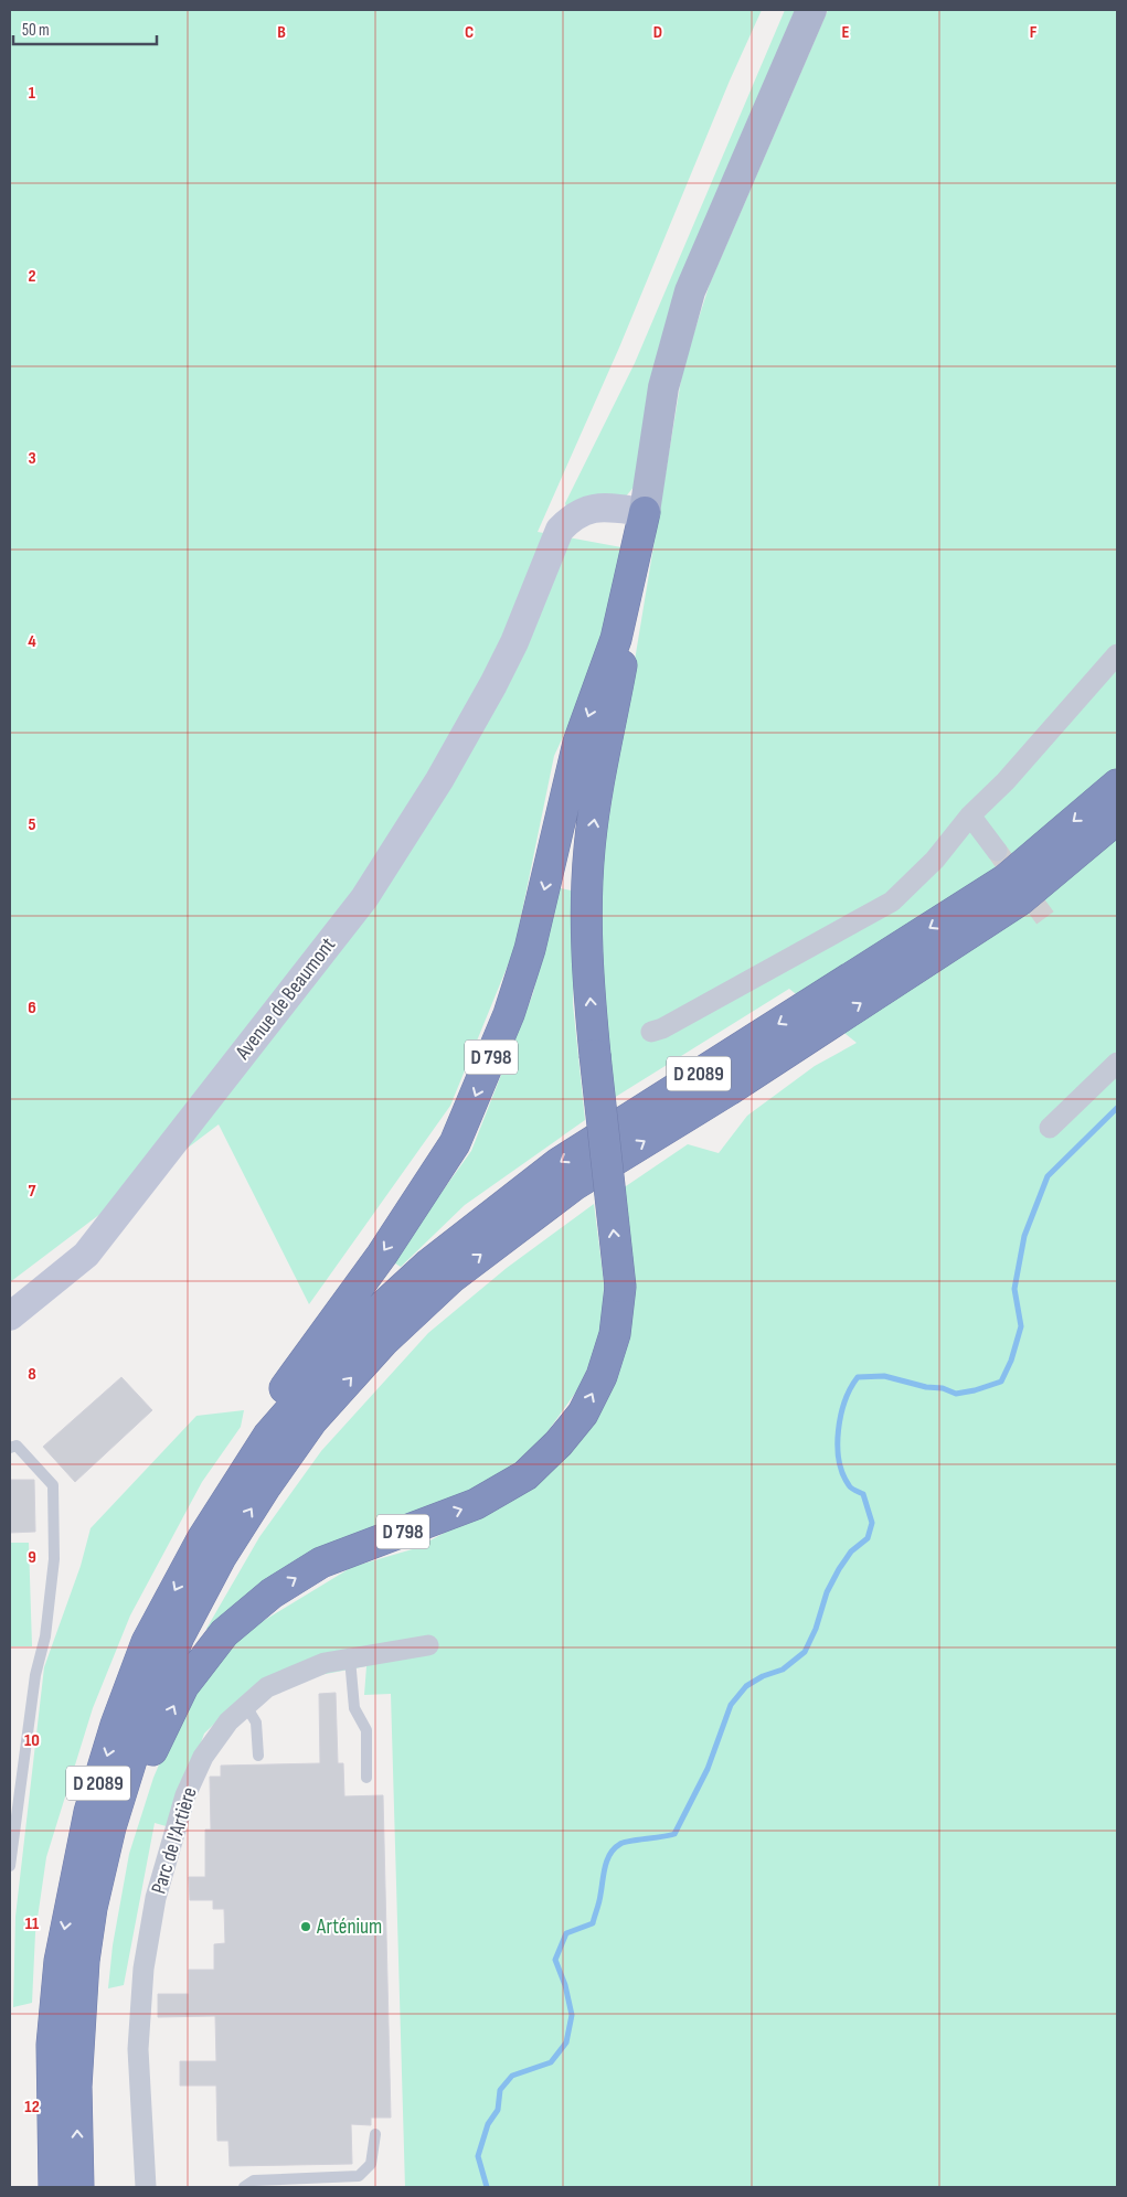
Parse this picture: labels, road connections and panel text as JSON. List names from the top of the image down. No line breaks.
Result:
{"streets":{"highway":["D 798","D 2089"],"main road":["Avenue de Beaumont"],"street":["Parc de l'Artière"]},"crossings":[["Avenue de Beaumont","D 798"],["D 798","D 2089"]],"places":["Arténium"],"scale_bar":"50 m","grid":{"columns":["B","C","D","E","F"],"rows":["1","2","3","4","5","6","7","8","9","10","11","12"]}}
